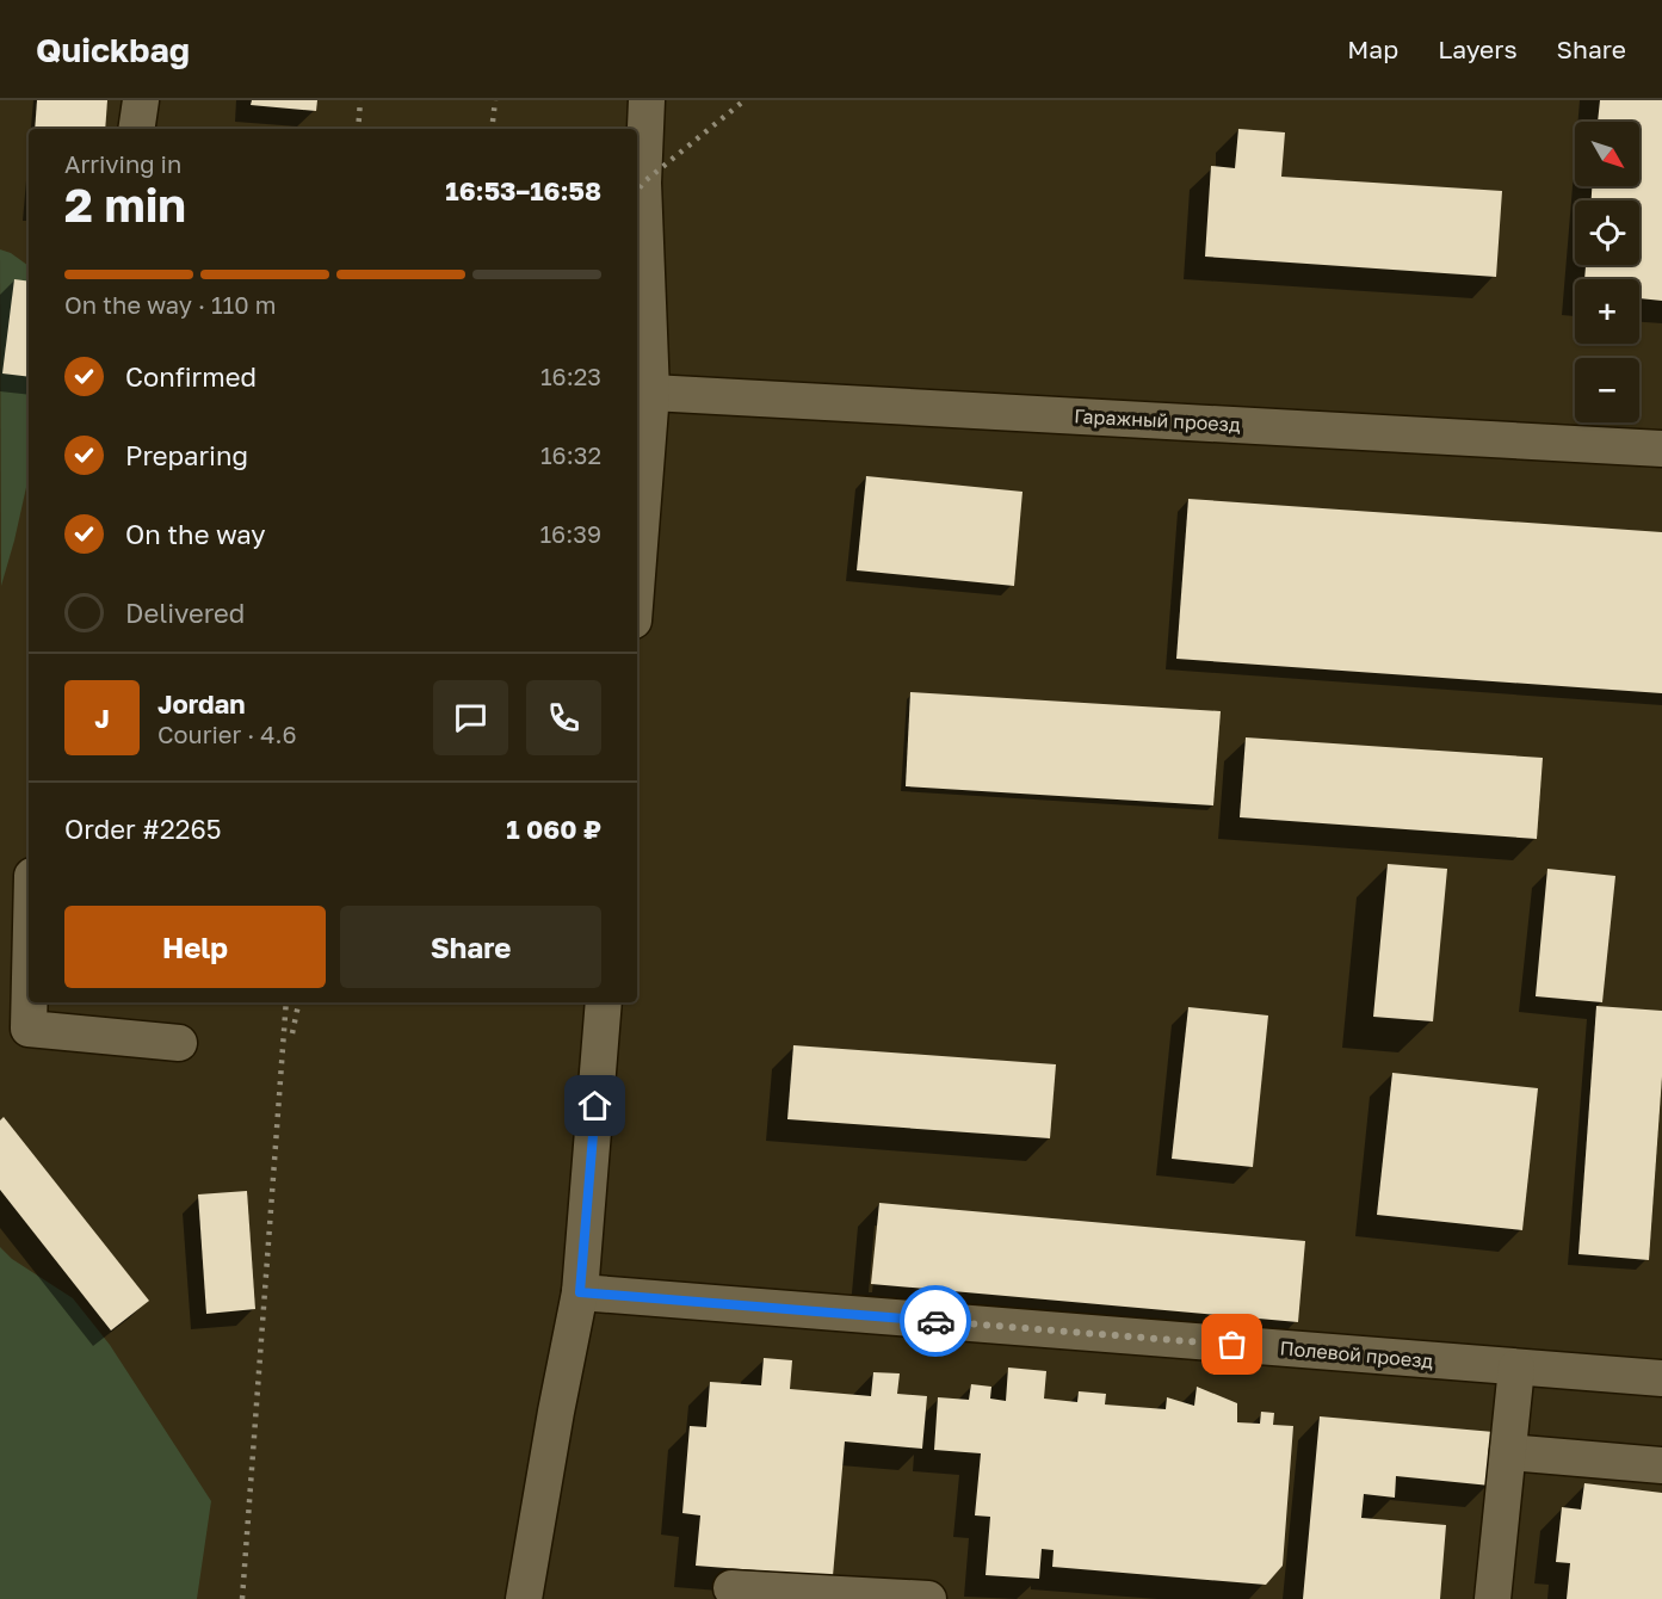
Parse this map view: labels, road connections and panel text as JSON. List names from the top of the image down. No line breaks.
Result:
{"streets":{"street":["Гаражный проезд","Полевой проезд"]},"north":"bottom right","page":{"header":"Quickbag","nav":["Map","Layers","Share"],"map_buttons":["+","−"],"heading":["2 min","Arriving in","16:53–16:58"],"panel":["Jordan","Courier · 4.6","Order #2265","1 060 ₽"],"bar":"On the way · 110 m","list":[["Confirmed","16:23"],["Preparing","16:32"],["On the way","16:39"],"Delivered"],"round":"J","buttons":["Help","Share"]}}
